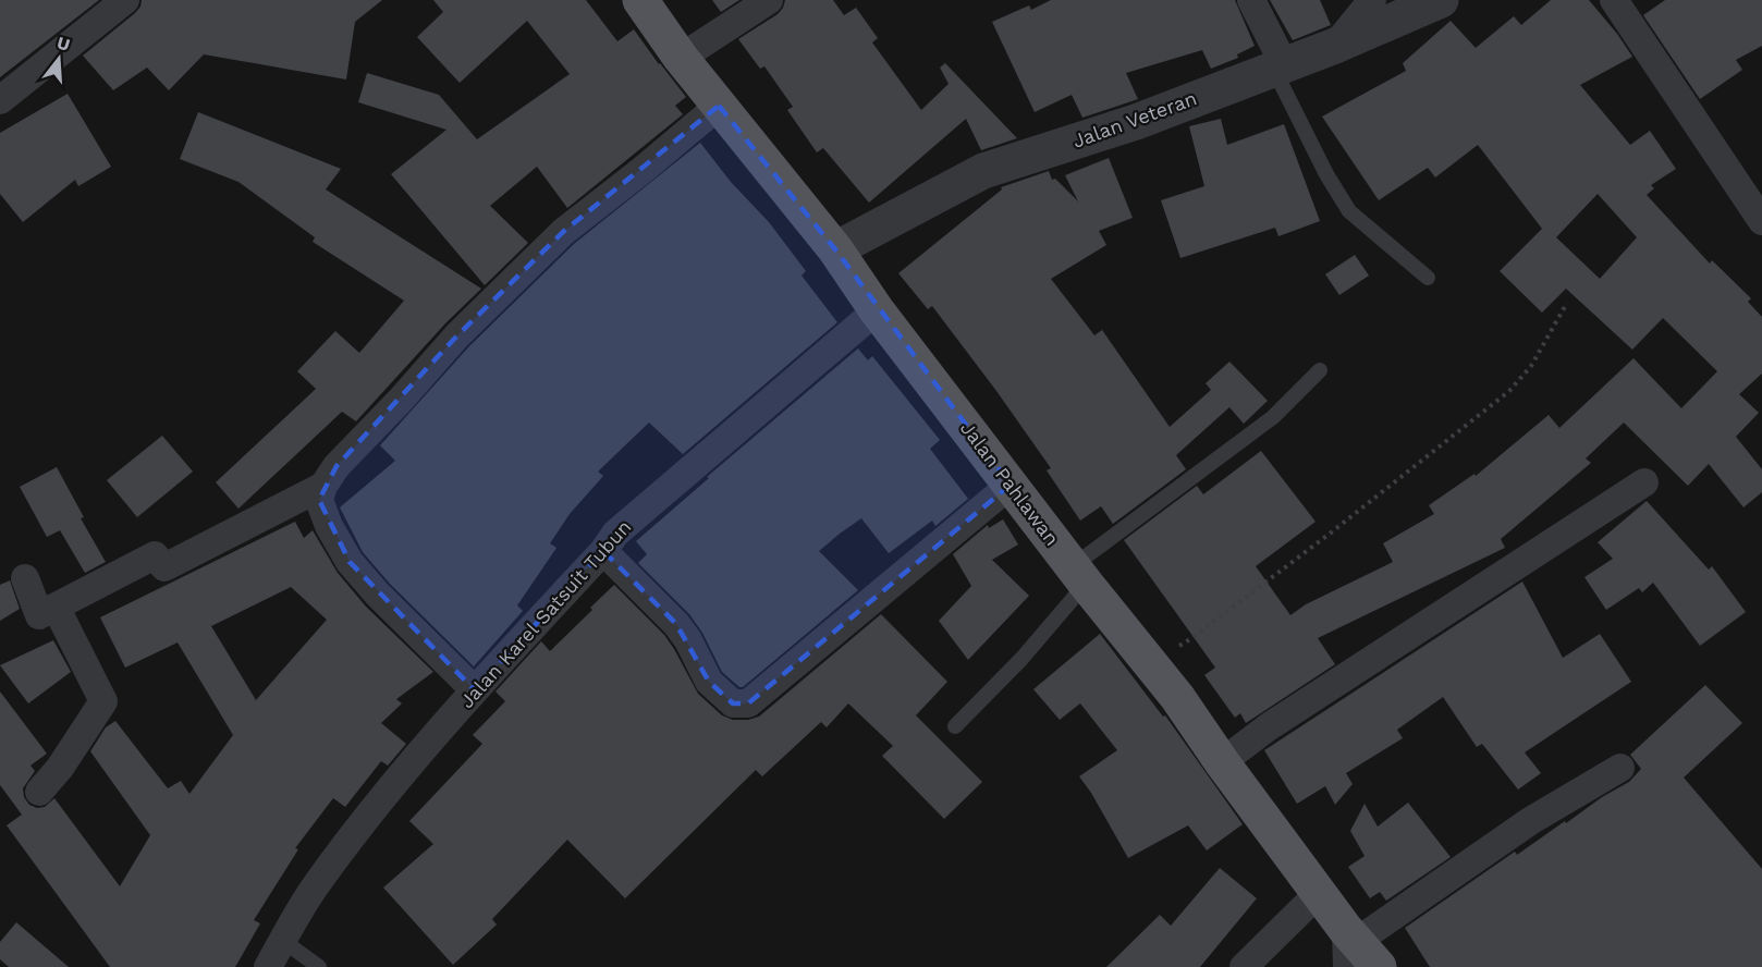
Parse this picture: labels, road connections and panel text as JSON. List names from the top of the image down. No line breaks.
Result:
{"streets":{"main road":["Jalan Pahlawan"],"street":["Jalan Veteran","Jalan Karel Satsuit Tubun"]},"crossings":[["Jalan Veteran","Jalan Pahlawan"],["Jalan Pahlawan","Jalan Karel Satsuit Tubun"]],"north":"top"}
